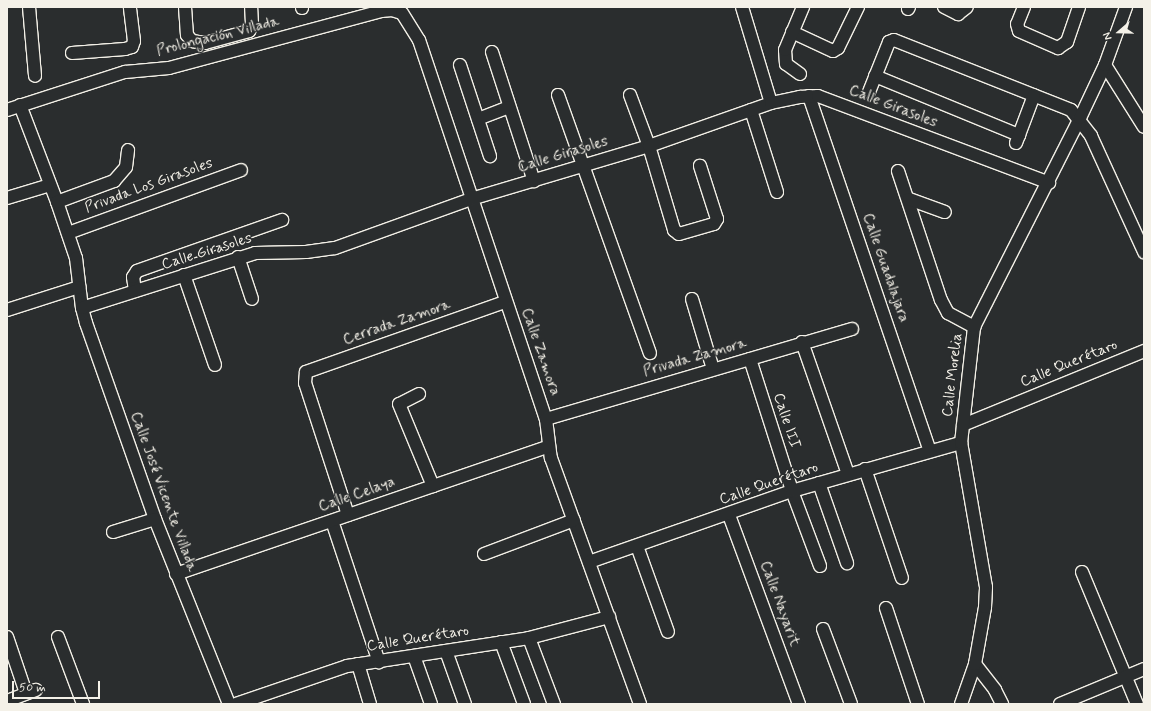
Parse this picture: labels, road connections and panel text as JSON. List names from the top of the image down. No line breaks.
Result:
{"streets":{"street":["Prolongación Villada","Calle Girasoles","Privada Los Girasoles","Calle Guadalajara","Cerrada Zamora","Calle Zamora","Privada Zamora","Calle Querétaro","Calle Morelia","Calle III","Calle José Vicente Villada","Calle Celaya","Calle Nayarit"]},"crossings":[["Prolongación Villada","Calle Zamora"],["Calle Girasoles","Calle Guadalajara"],["Calle Girasoles","Calle Zamora"],["Calle Girasoles","Calle Morelia"],["Calle Girasoles","Calle José Vicente Villada"],["Calle Guadalajara","Calle Querétaro"],["Cerrada Zamora","Calle Zamora"],["Cerrada Zamora","Calle Celaya"],["Calle Zamora","Privada Zamora"],["Calle Zamora","Calle Querétaro"],["Calle Zamora","Calle Celaya"],["Privada Zamora","Calle III"],["Calle Querétaro","Calle Morelia"],["Calle Querétaro","Calle III"],["Calle Querétaro","Calle Nayarit"],["Calle José Vicente Villada","Calle Celaya"]],"scale_bar":"50 m","north":"left"}
